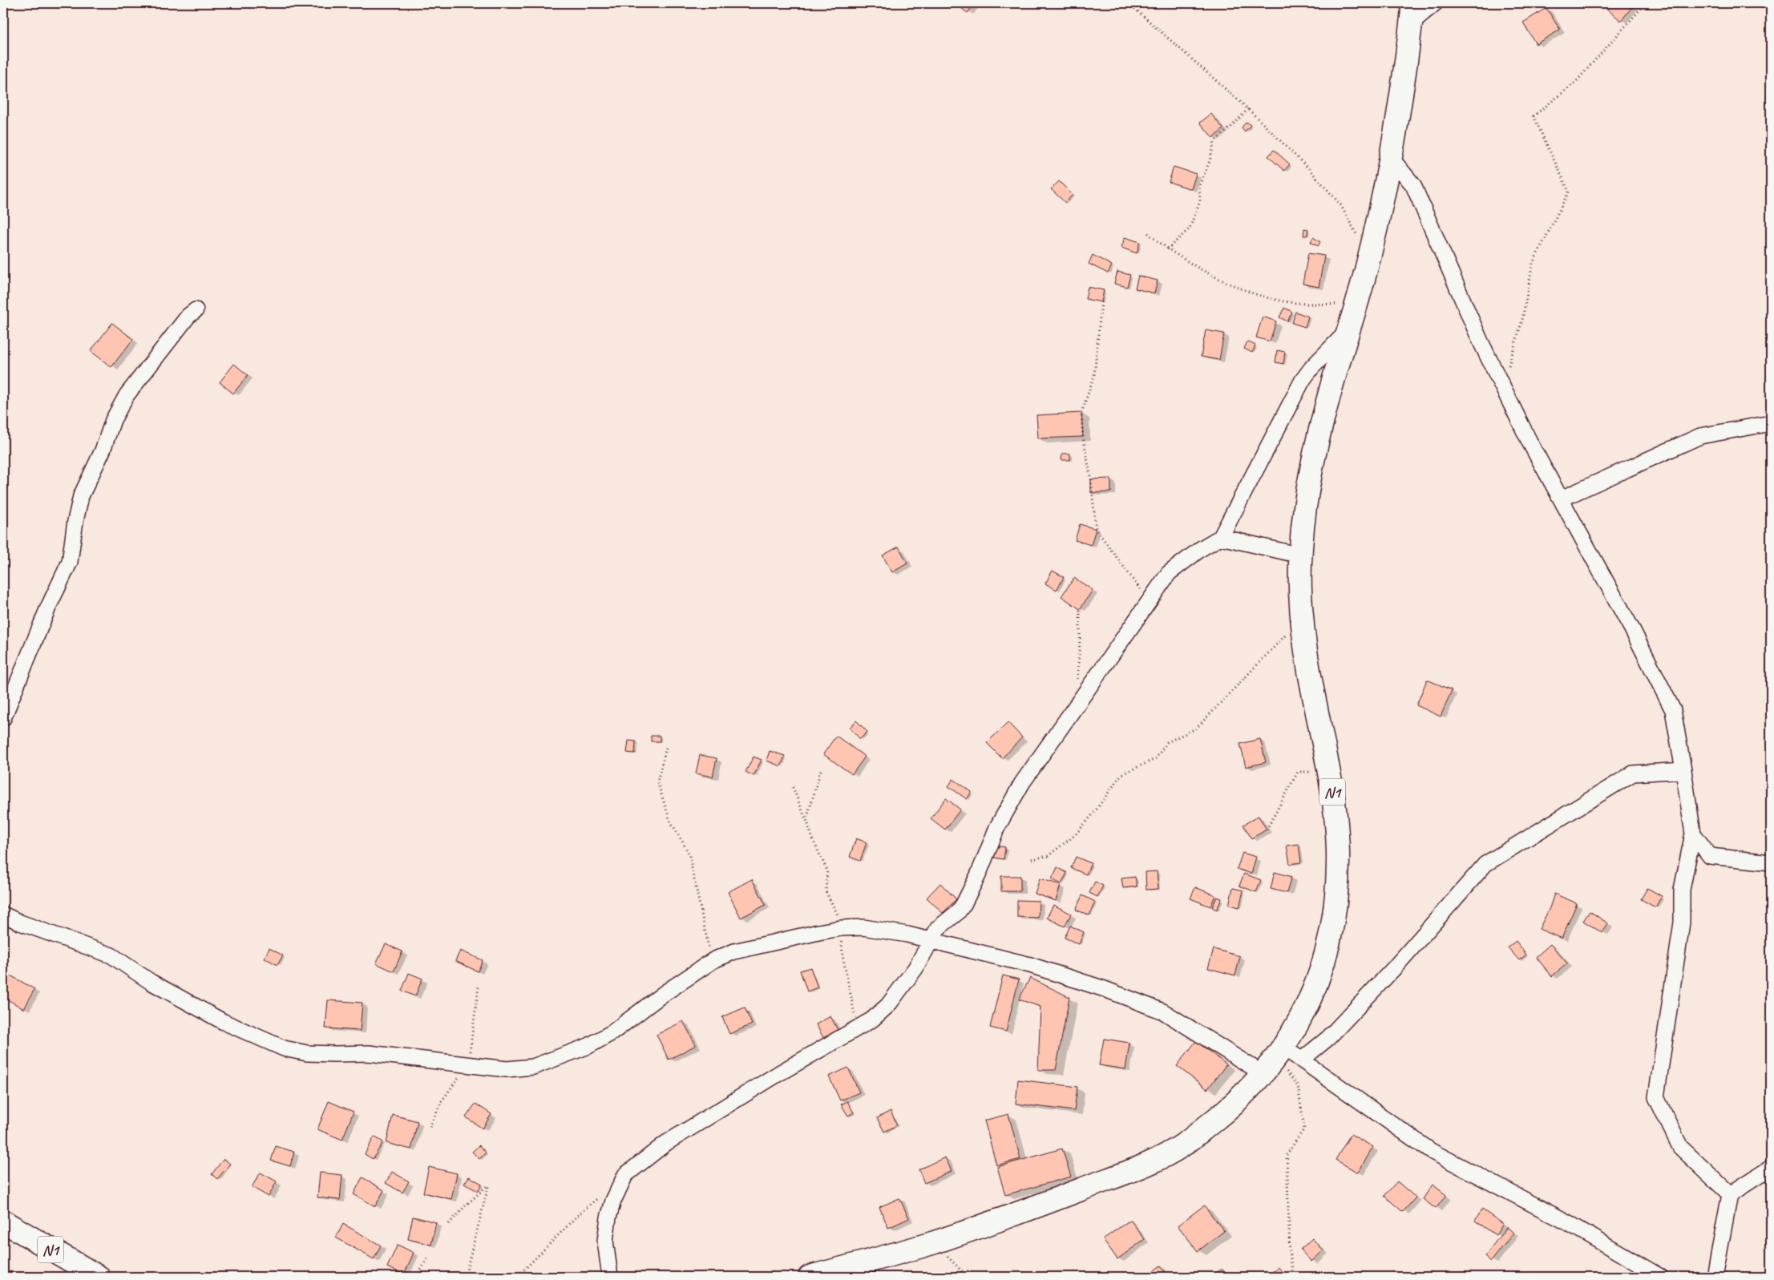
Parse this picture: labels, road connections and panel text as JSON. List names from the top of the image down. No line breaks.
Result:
{"streets":{"highway":["N1"]}}
